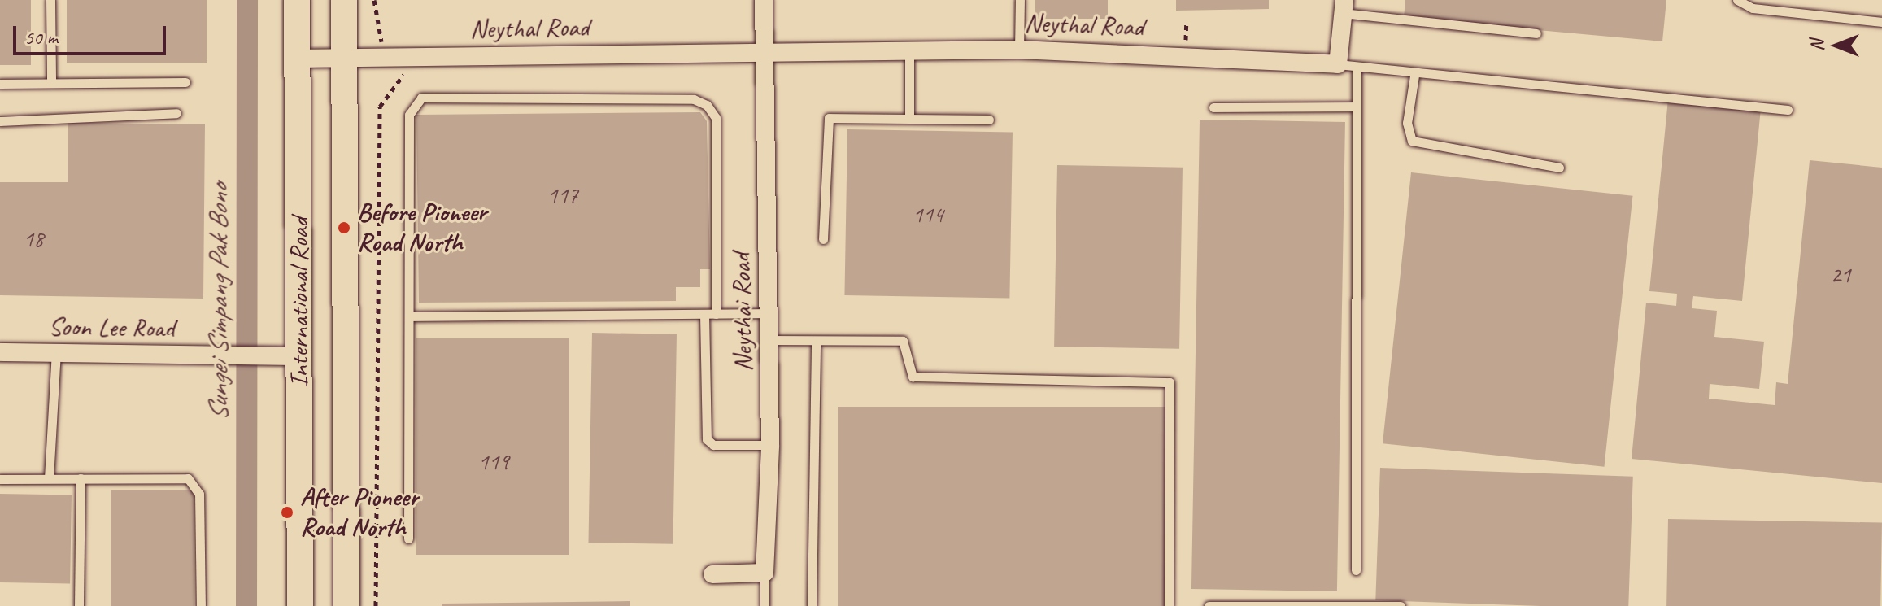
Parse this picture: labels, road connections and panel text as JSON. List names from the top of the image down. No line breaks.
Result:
{"streets":{"main road":["International Road"],"street":["Neythal Road","Neythai Road","Soon Lee Road"]},"crossings":[["Neythal Road","International Road"],["Neythal Road","Neythai Road"],["International Road","Soon Lee Road"]],"water":["Sungei Simpang Pak Bono"],"places":["Before Pioneer Road North","After Pioneer Road North"],"house_numbers":["117","114","18","21","119"],"scale_bar":"50 m","north":"left"}
